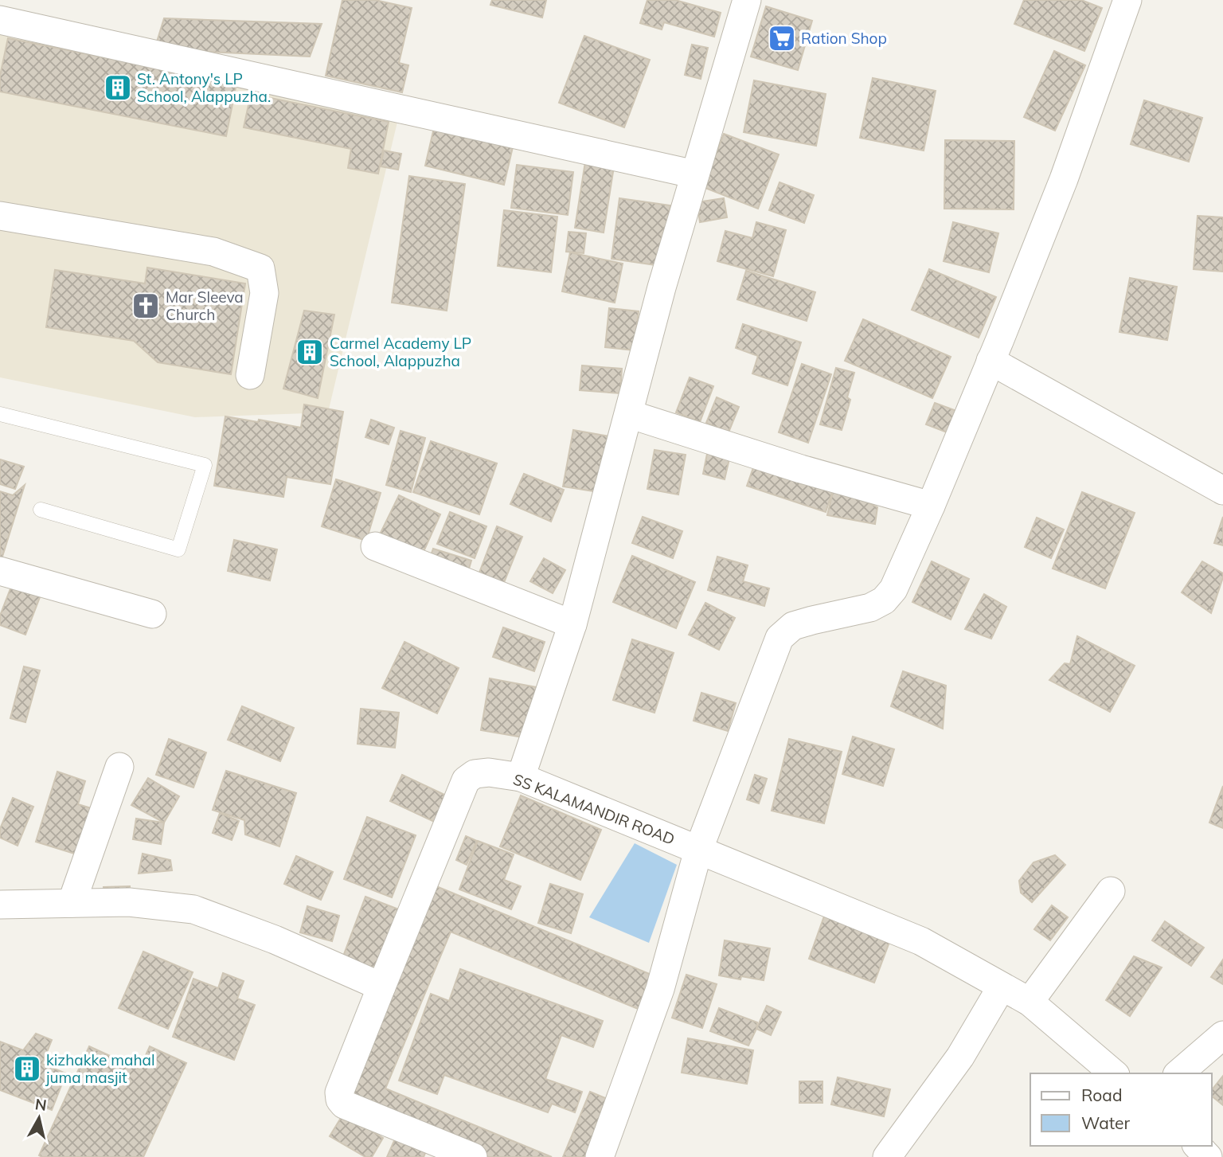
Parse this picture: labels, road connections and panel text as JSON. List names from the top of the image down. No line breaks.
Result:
{"streets":{"street":["SS KALAMANDIR ROAD"]},"places":{"supermarket":["Ration Shop"],"building":["St. Antony's LP School, Alappuzha.","Carmel Academy LP School, Alappuzha","kizhakke mahal juma masjit"],"church":["Mar Sleeva Church"]},"legend":["Road","Water"],"north":"top"}
